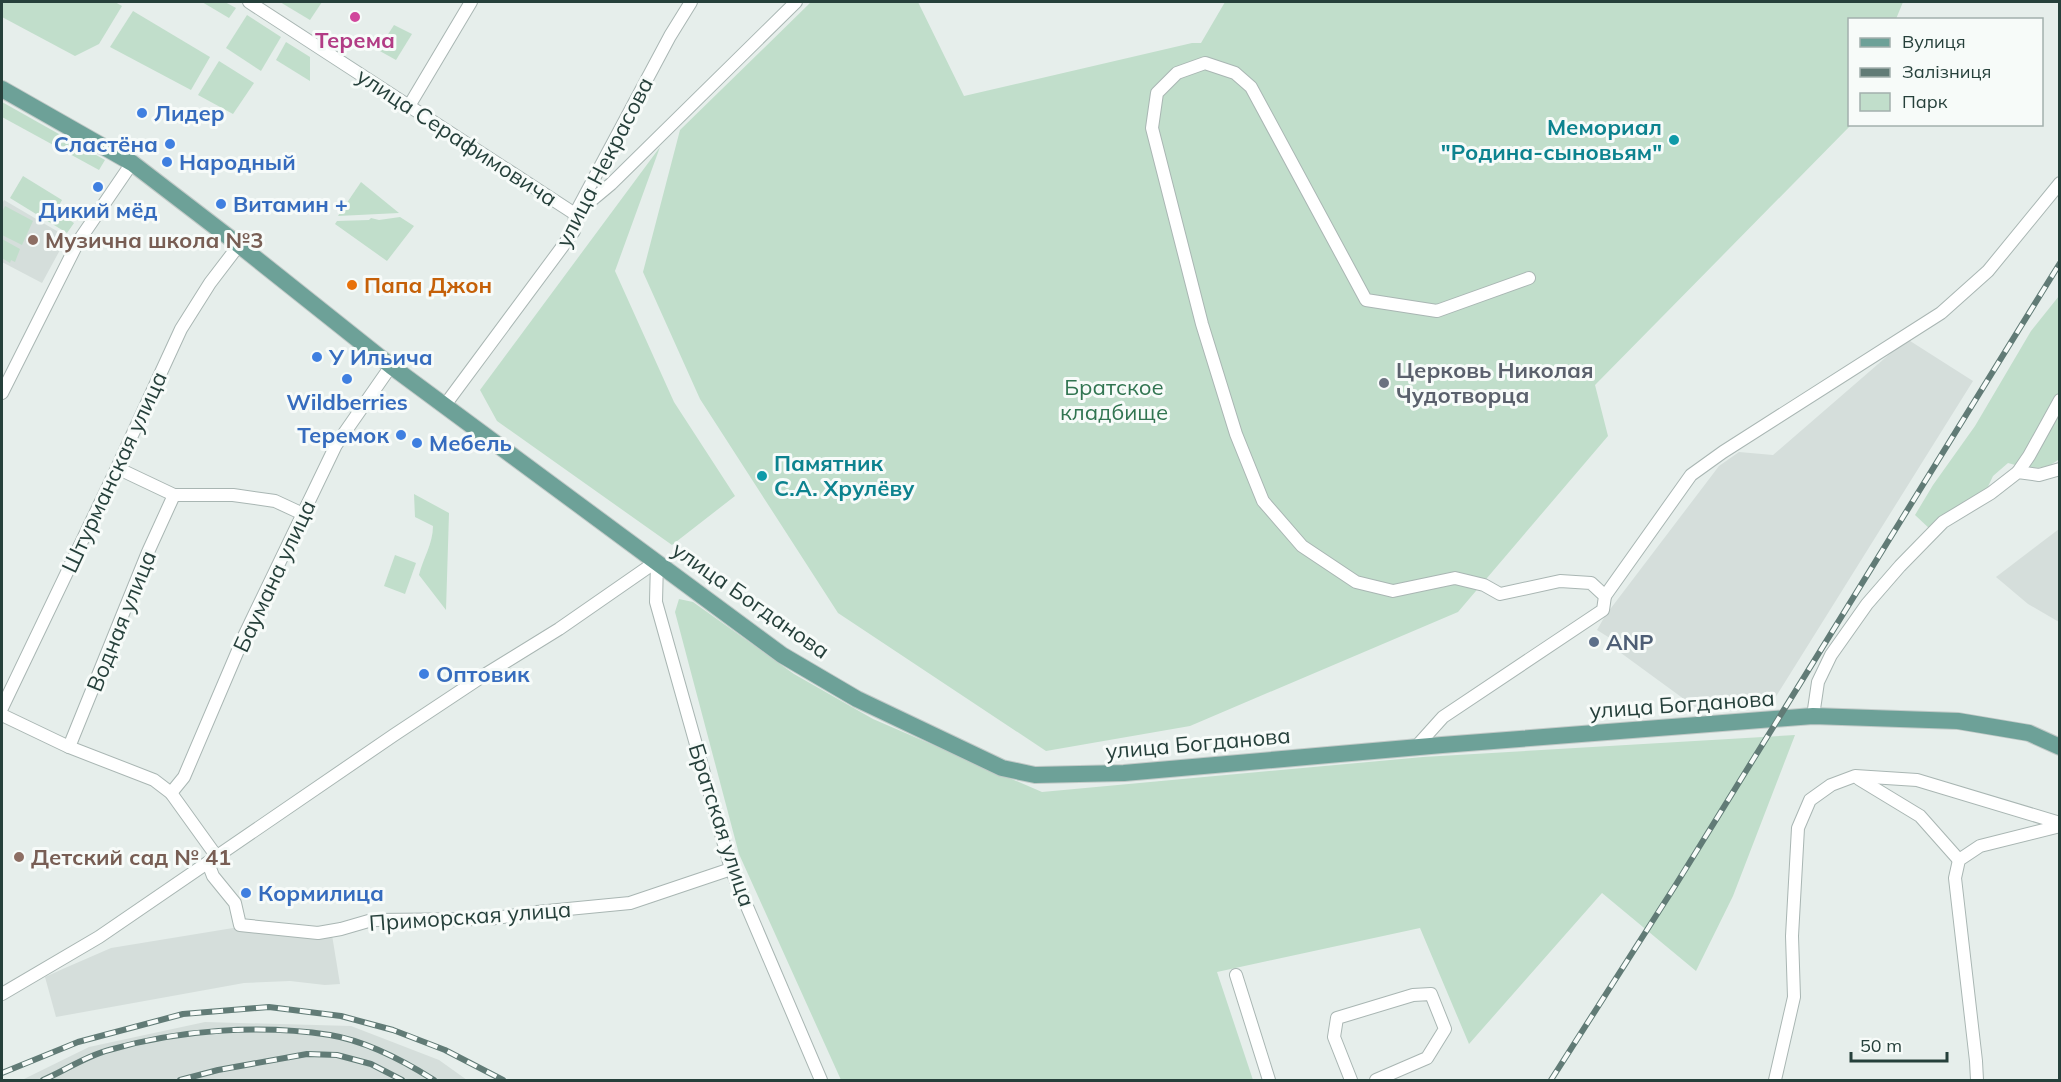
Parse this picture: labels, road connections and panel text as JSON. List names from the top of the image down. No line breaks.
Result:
{"streets":{"main road":["улица Богданова"],"street":["улица Серафимовича","улица Некрасова","Штурманская улица","Баумана улица","Водная улица","Братская улица","Приморская улица"]},"crossings":[["улица Серафимовича","улица Некрасова"],["улица Некрасова","улица Богданова"],["Штурманская улица","улица Богданова"],["Баумана улица","улица Богданова"],["улица Богданова","Братская улица"],["Братская улица","Приморская улица"]],"parks":["Братское кладбище"],"places":["Терема","Лидер","Мемориал \"Родина-сыновьям\"","Сластёна","Народный","Дикий мёд","Витамин +","Музична школа №3","Папа Джон","У Ильича","Wildberries","Церковь Николая Чудотворца","Теремок","Мебель","Памятник С.А. Хрулёву","ANP","Оптовик","Детский сад № 41","Кормилица"],"legend":["Вулиця","Залізниця","Парк"],"scale_bar":"50 m"}
